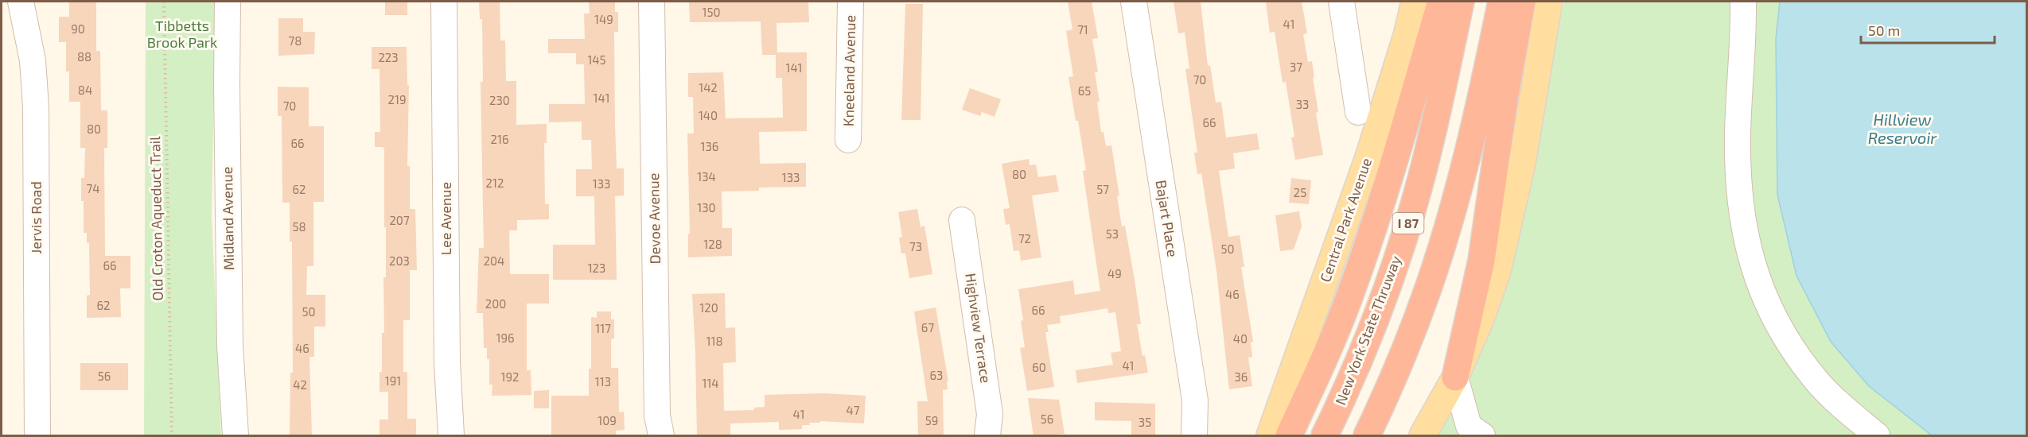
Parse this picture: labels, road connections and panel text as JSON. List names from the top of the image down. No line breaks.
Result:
{"streets":{"highway":["I 87","New York State Thruway"],"main road":["Central Park Avenue"],"street":["Kneeland Avenue","Jervis Road","Midland Avenue","Lee Avenue","Devoe Avenue","Bajart Place","Highview Terrace"],"path":["Old Croton Aqueduct Trail"]},"water":["Hillview Reservoir"],"parks":["Tibbetts Brook Park"],"house_numbers":["150","149","41","90","71","78","88","223","145","37","141","70","142","84","65","141","219","230","33","70","140","66","80","216","66","136","80","134","133","212","133","74","62","57","25","130","207","58","53","72","128","73","50","203","204","66","123","49","46","200","62","120","66","50","67","117","196","40","118","46","41","60","63","56","192","36","191","113","114","42","47","41","56","109","59","35"],"scale_bar":"50 m"}
